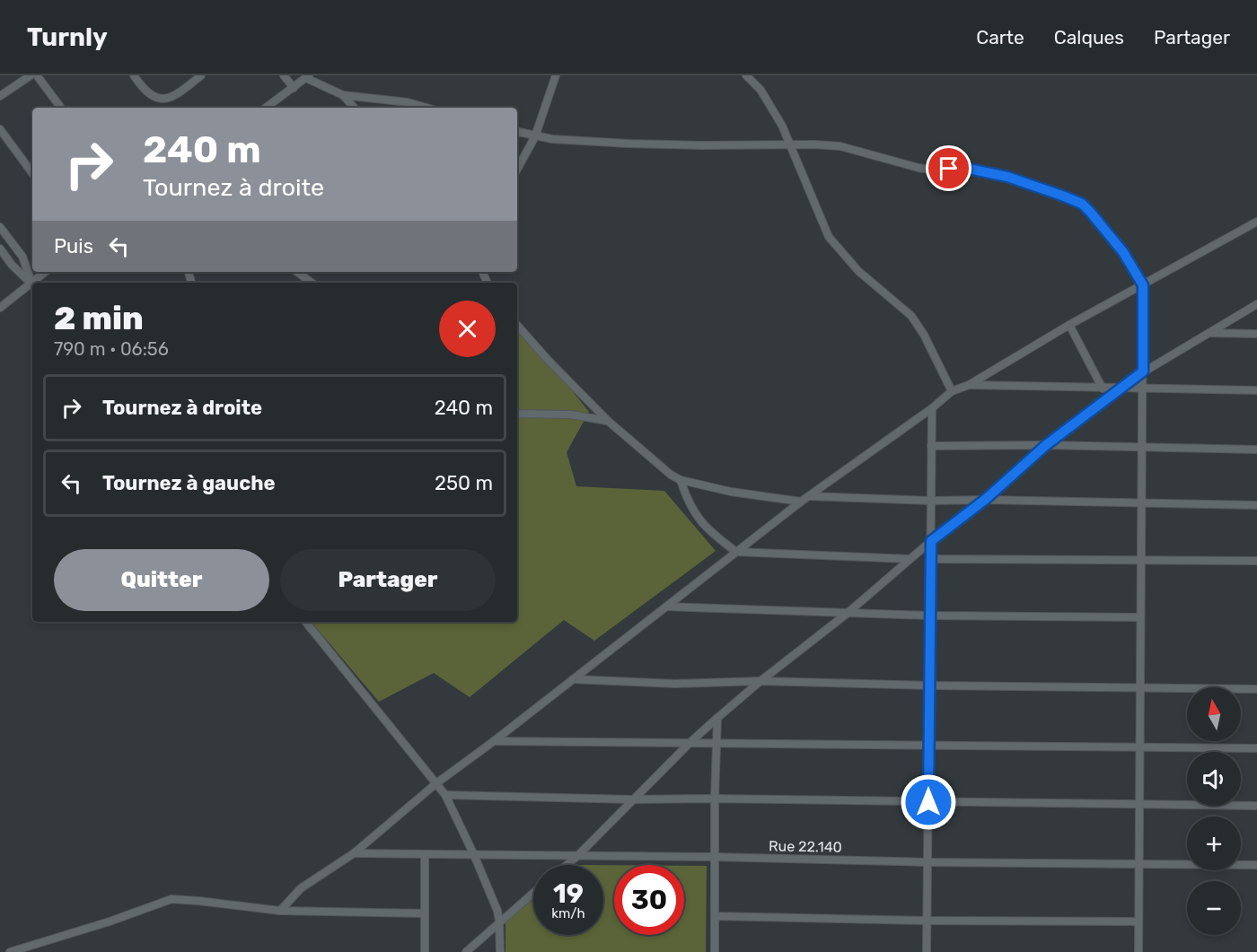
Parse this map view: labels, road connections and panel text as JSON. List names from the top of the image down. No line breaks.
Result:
{"streets":{"street":["Rue 22.140"]},"north":"top","page":{"header":"Turnly","nav":["Carte","Calques","Partager"],"turn":["240 m","Tournez à droite"],"then":"Puis","heading":["2 min","790 m · 06:56"],"list":[{"name":"Tournez à droite","value":"240 m"},{"name":"Tournez à gauche","value":"250 m"}],"buttons":["Quitter","Partager"],"map_buttons":["+","−"],"speed":"19 km/h","limit":"30"}}
